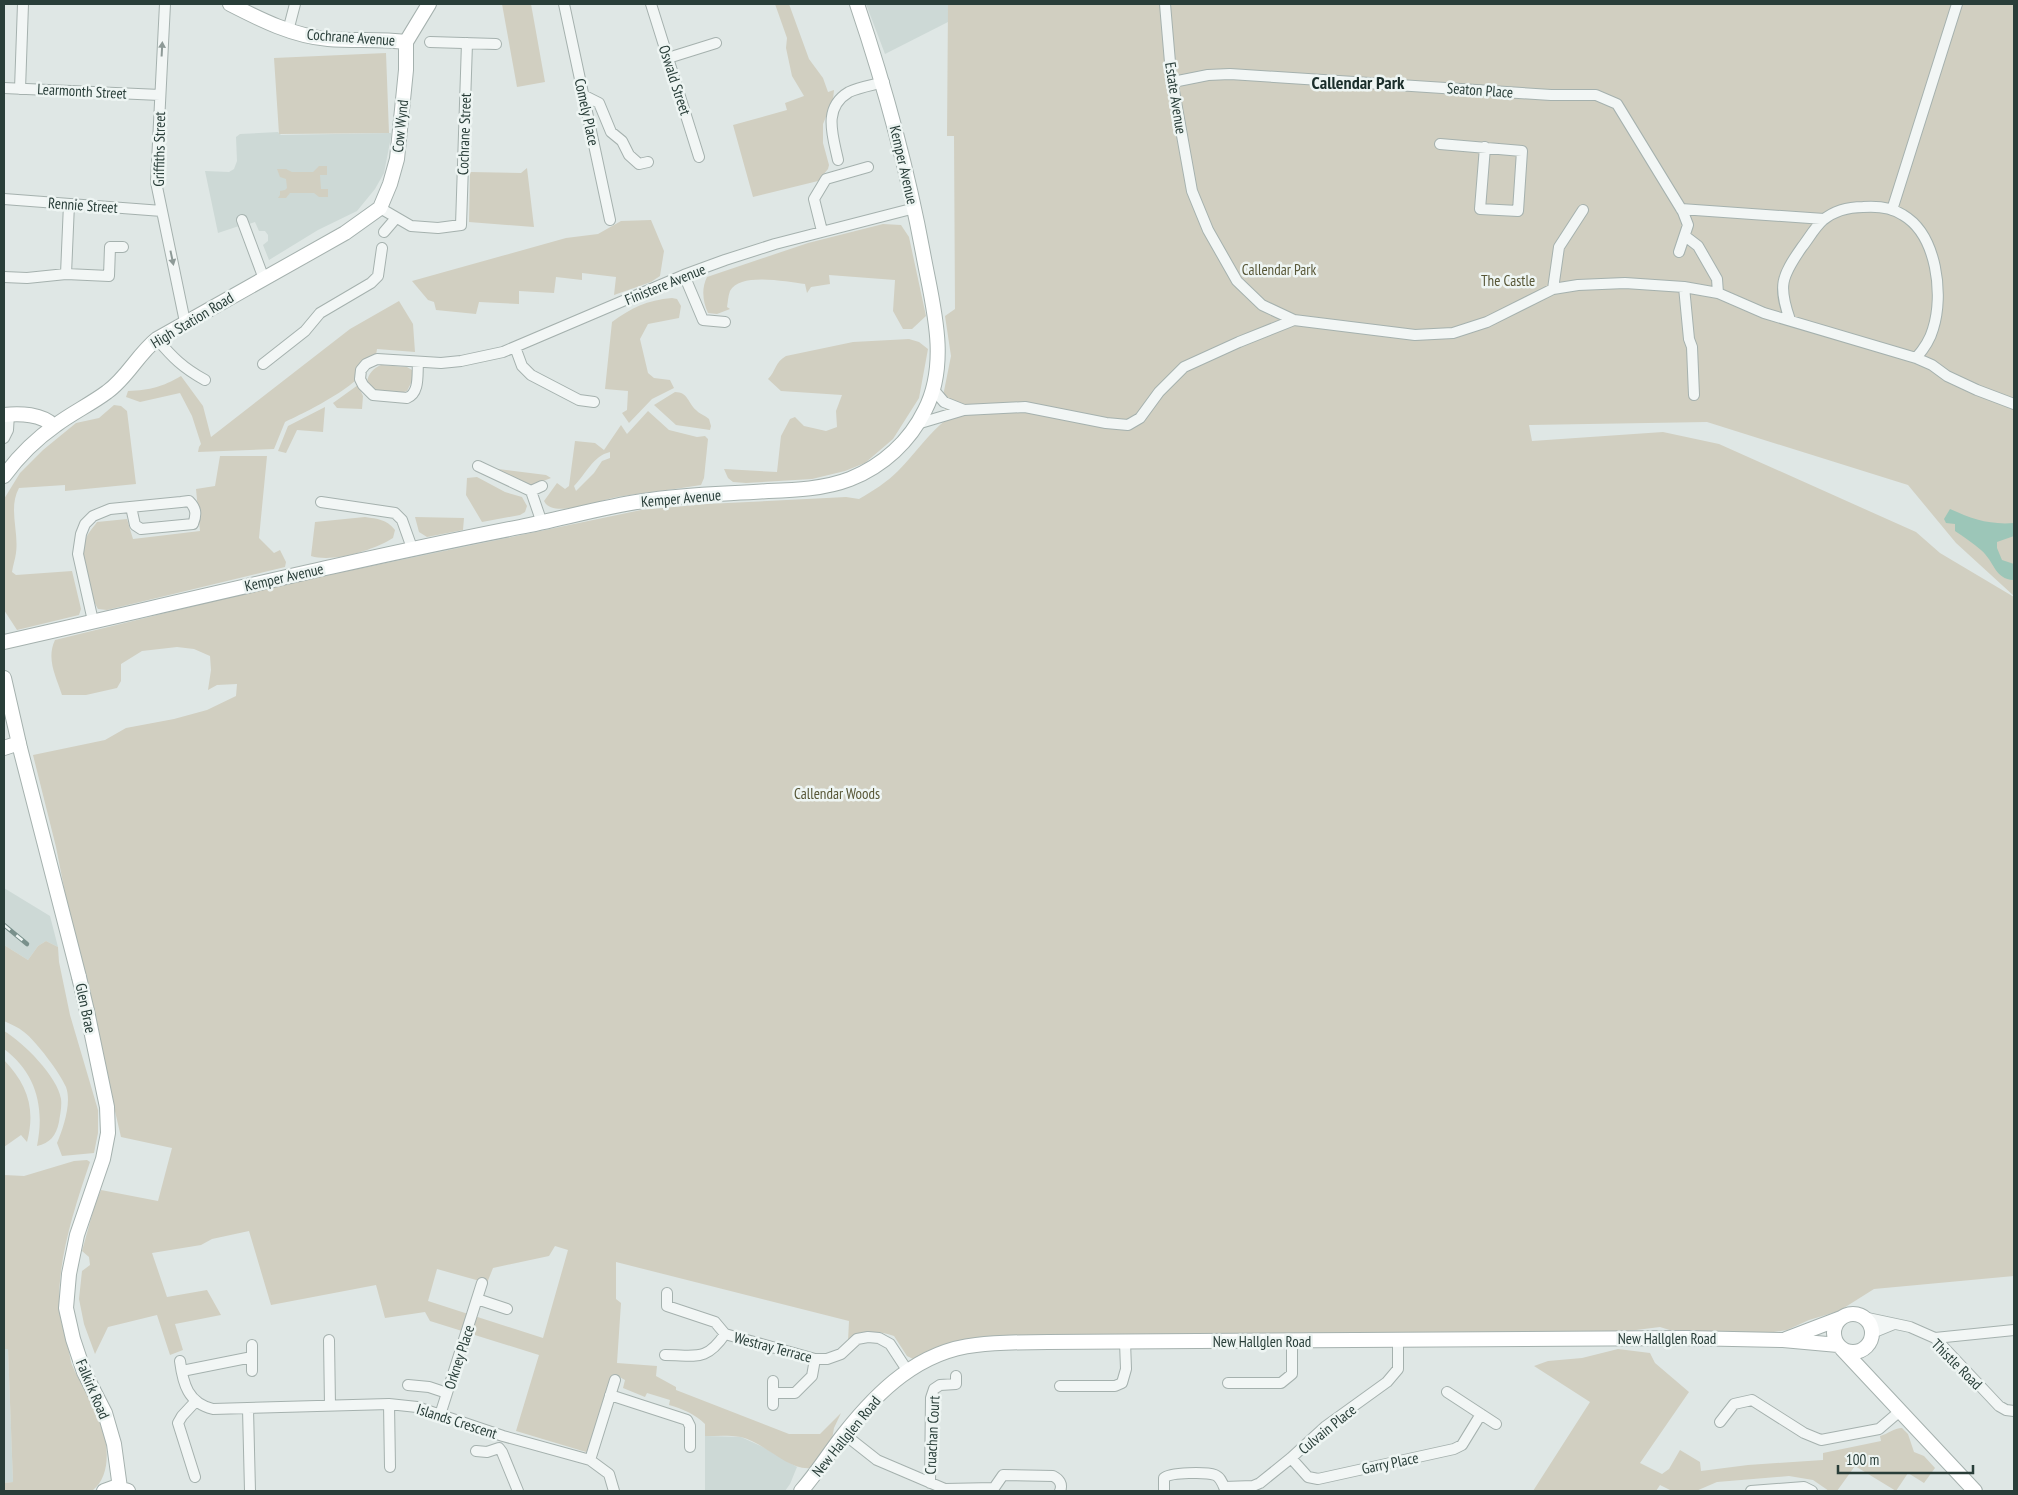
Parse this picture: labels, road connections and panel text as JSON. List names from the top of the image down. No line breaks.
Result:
{"streets":{"street":["Cochrane Avenue","Oswald Street","Seaton Place","Learmonth Street","Estate Avenue","Comely Place","Cow Wynd","Cochrane Street","Griffiths Street","Kemper Avenue","Rennie Street","Finistere Avenue","High Station Road","Glen Brae","New Hallglen Road","Westray Terrace","Orkney Place","Thistle Road","Falkirk Road","Islands Crescent","Culvain Place","Cruachan Court","Garry Place"]},"crossings":[["Cochrane Avenue","Cow Wynd"],["Seaton Place","Estate Avenue"],["Learmonth Street","Griffiths Street"],["Cow Wynd","High Station Road"],["Griffiths Street","Rennie Street"],["Griffiths Street","High Station Road"],["Kemper Avenue","Finistere Avenue"],["Glen Brae","Falkirk Road"],["New Hallglen Road","Westray Terrace"],["New Hallglen Road","Thistle Road"],["New Hallglen Road","Culvain Place"],["Orkney Place","Islands Crescent"],["Culvain Place","Garry Place"]],"districts":["Callendar Park"],"parks":["Callendar Park","The Castle","Callendar Woods"],"scale_bar":"100 m"}
